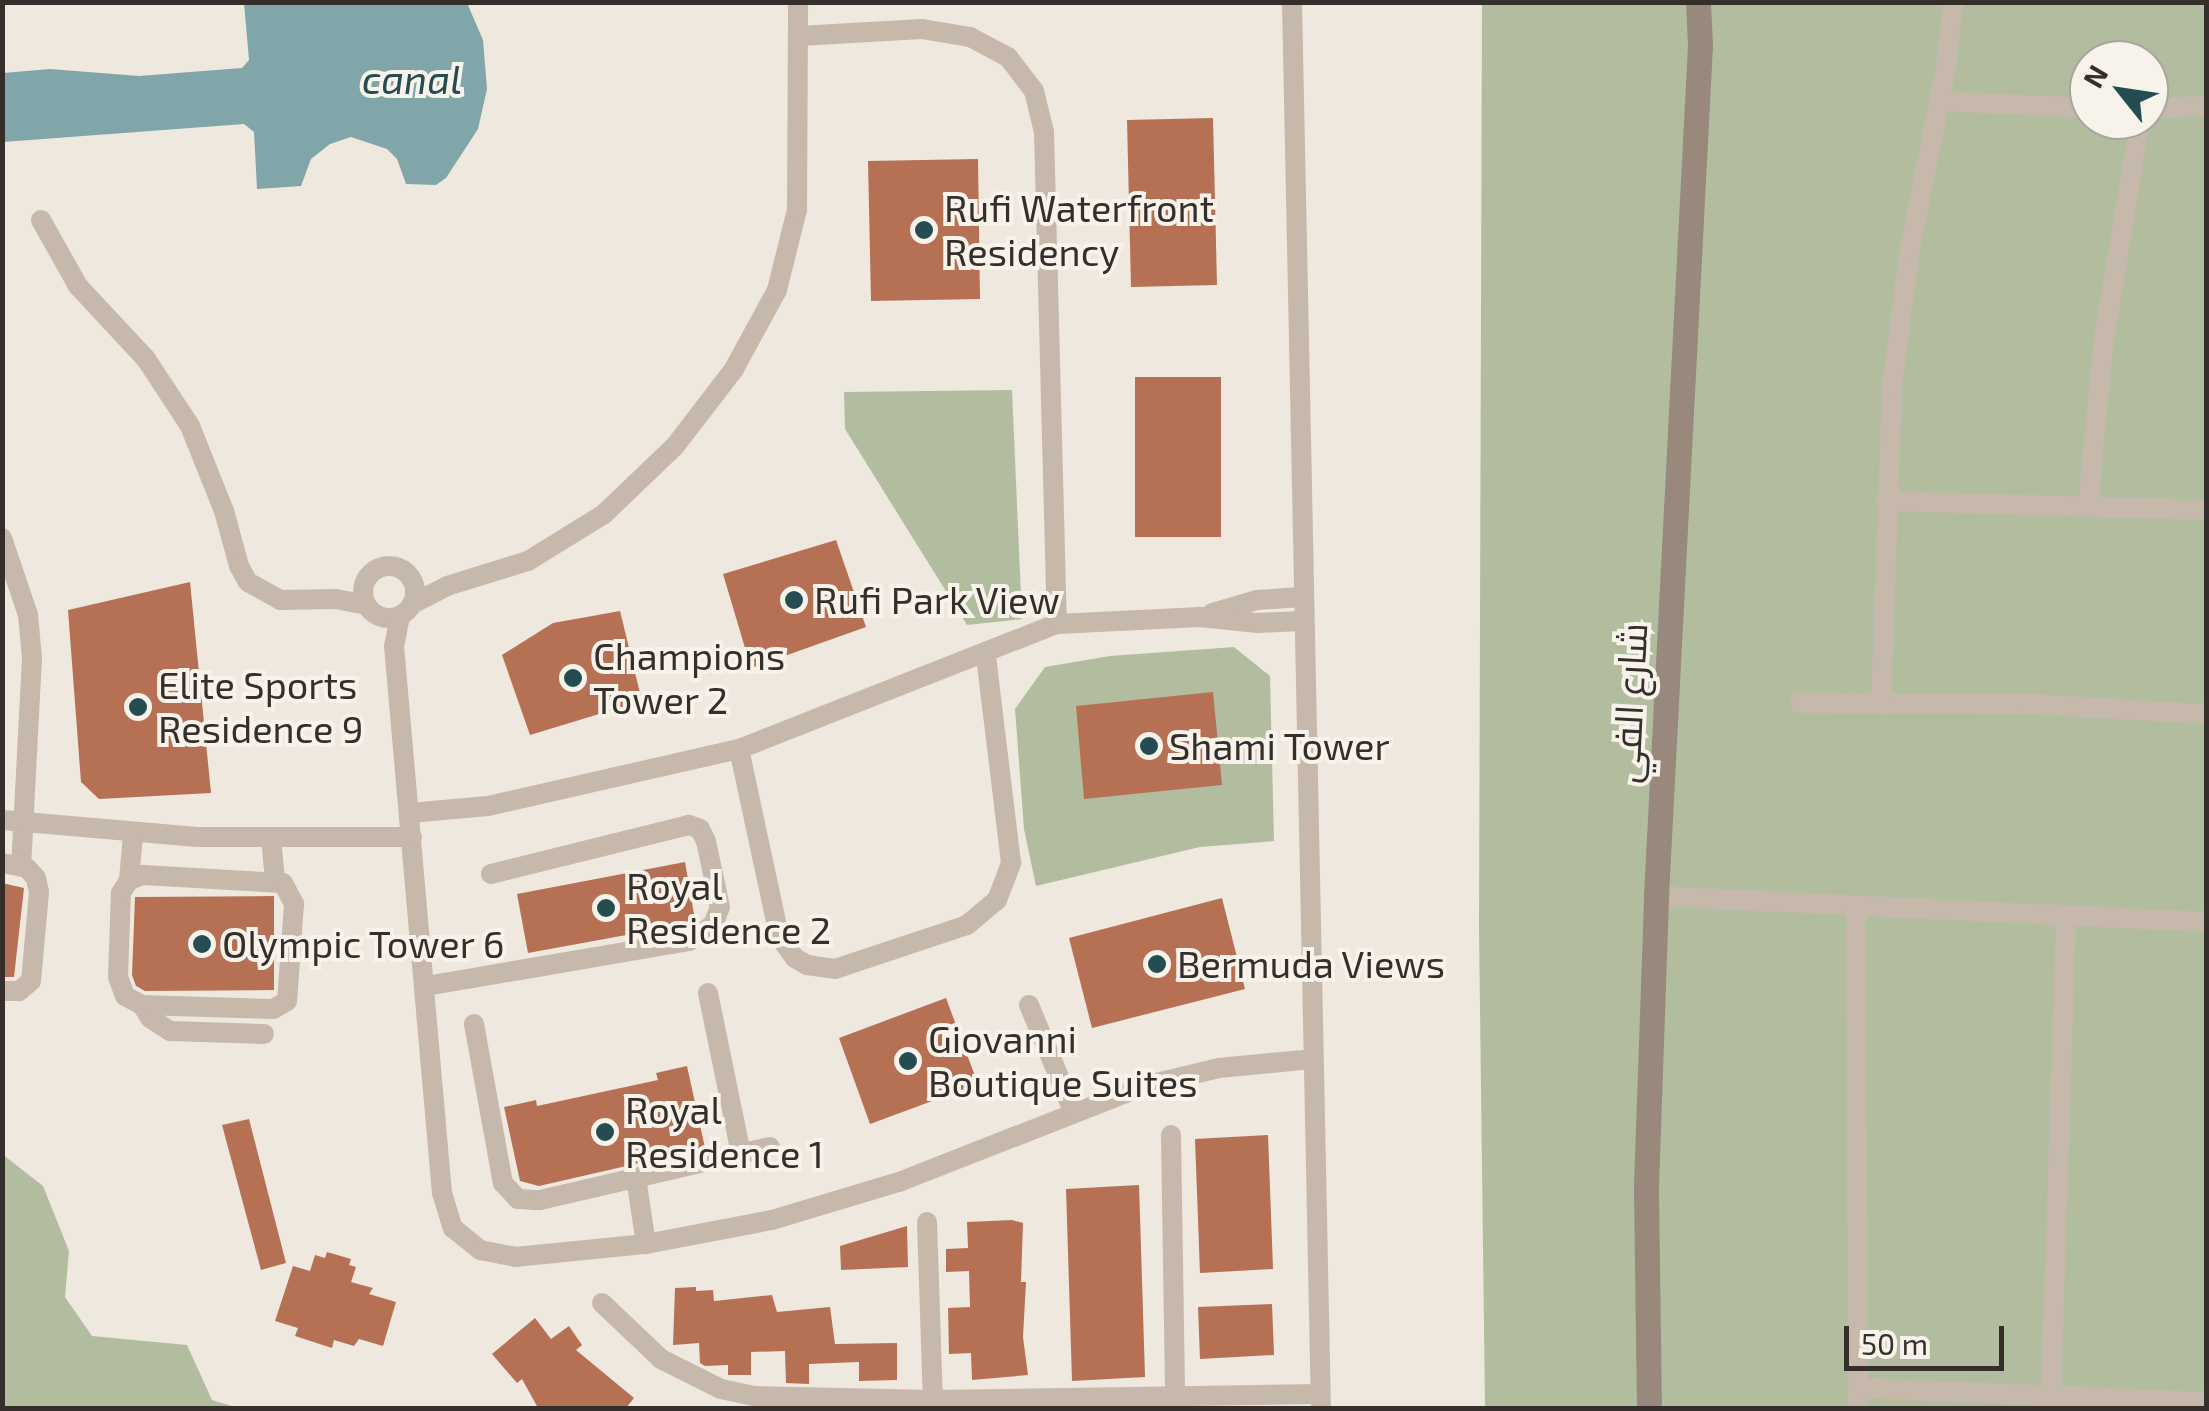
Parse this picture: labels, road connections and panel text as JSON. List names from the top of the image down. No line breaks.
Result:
{"streets":{"street":["شارع الفي"]},"water":["canal"],"places":["Rufi Waterfront Residency","Rufi Park View","Champions Tower 2","Elite Sports Residence 9","Shami Tower","Royal Residence 2","Olympic Tower 6","Bermuda Views","Giovanni Boutique Suites","Royal Residence 1"],"scale_bar":"50 m","north":"top left"}
